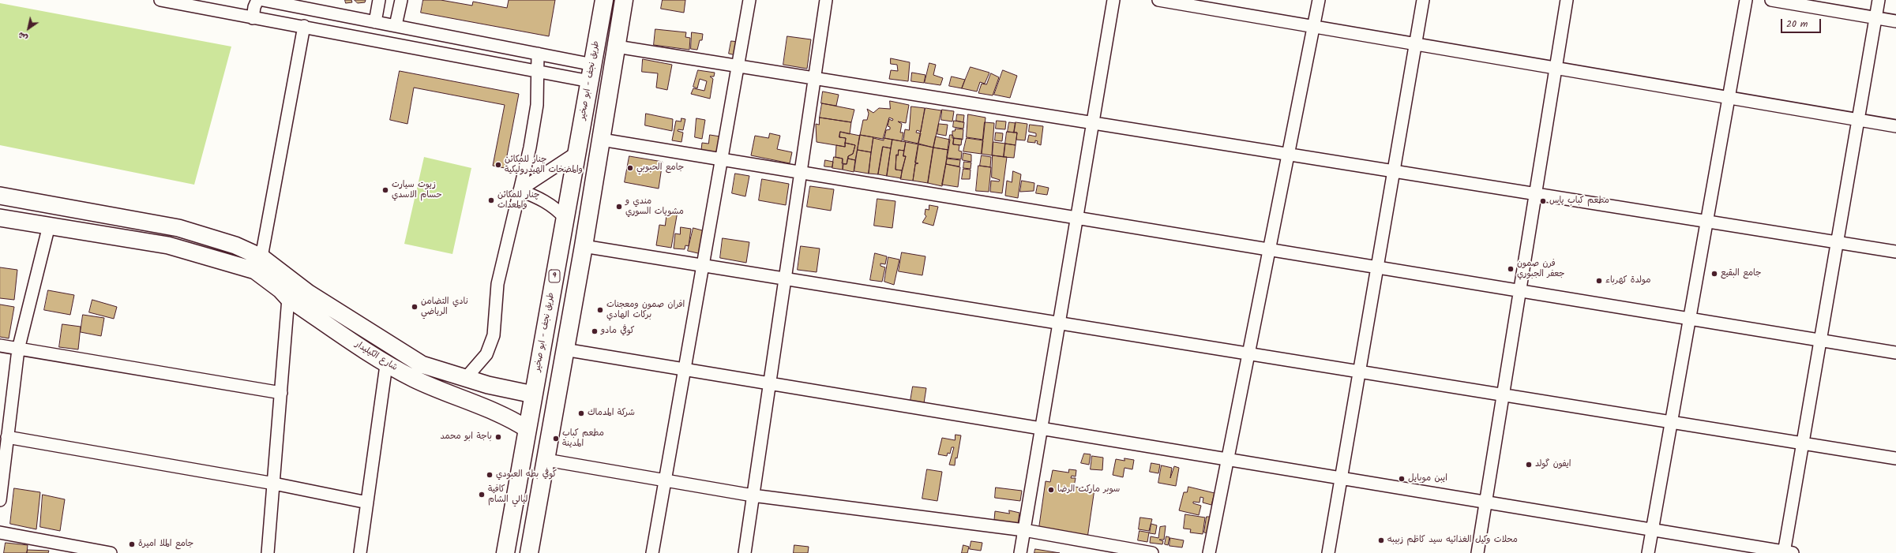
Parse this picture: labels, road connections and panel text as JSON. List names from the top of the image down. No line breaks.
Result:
{"streets":{"highway":["طريق نجف - ابو صخير","9"],"main road":["شارع الكيليدار"]},"crossings":[["طريق نجف - ابو صخير","شارع الكيليدار"]],"places":["چنار للمكائن والمضخات الهيدروليكية","جامع الحبوبي","زيوت سيارت حسام الاسدي","چنار للمكائن والمعدات","مطعم كباب ياس","مندي و مشويات السوري","فرن صمون جعفر الجبوري","جامع البقيع","مولدة كهرباء","نادي التضامن الرياضي","افران صمون ومعجنات بركات الهادي","كوفي مادو","شركة المدماك","باجة ابو محمد","مطعم كباب المدينة","ايفون گولد","كوفي بطه العبودي","ايبن موبايل","سوبر ماركت الرضا","كافية ليالي الشام","محلات وكيل الغذائيه سيد كاظم زبيبه","جامع الملا اميرة"],"scale_bar":"20 m","north":"bottom left"}
